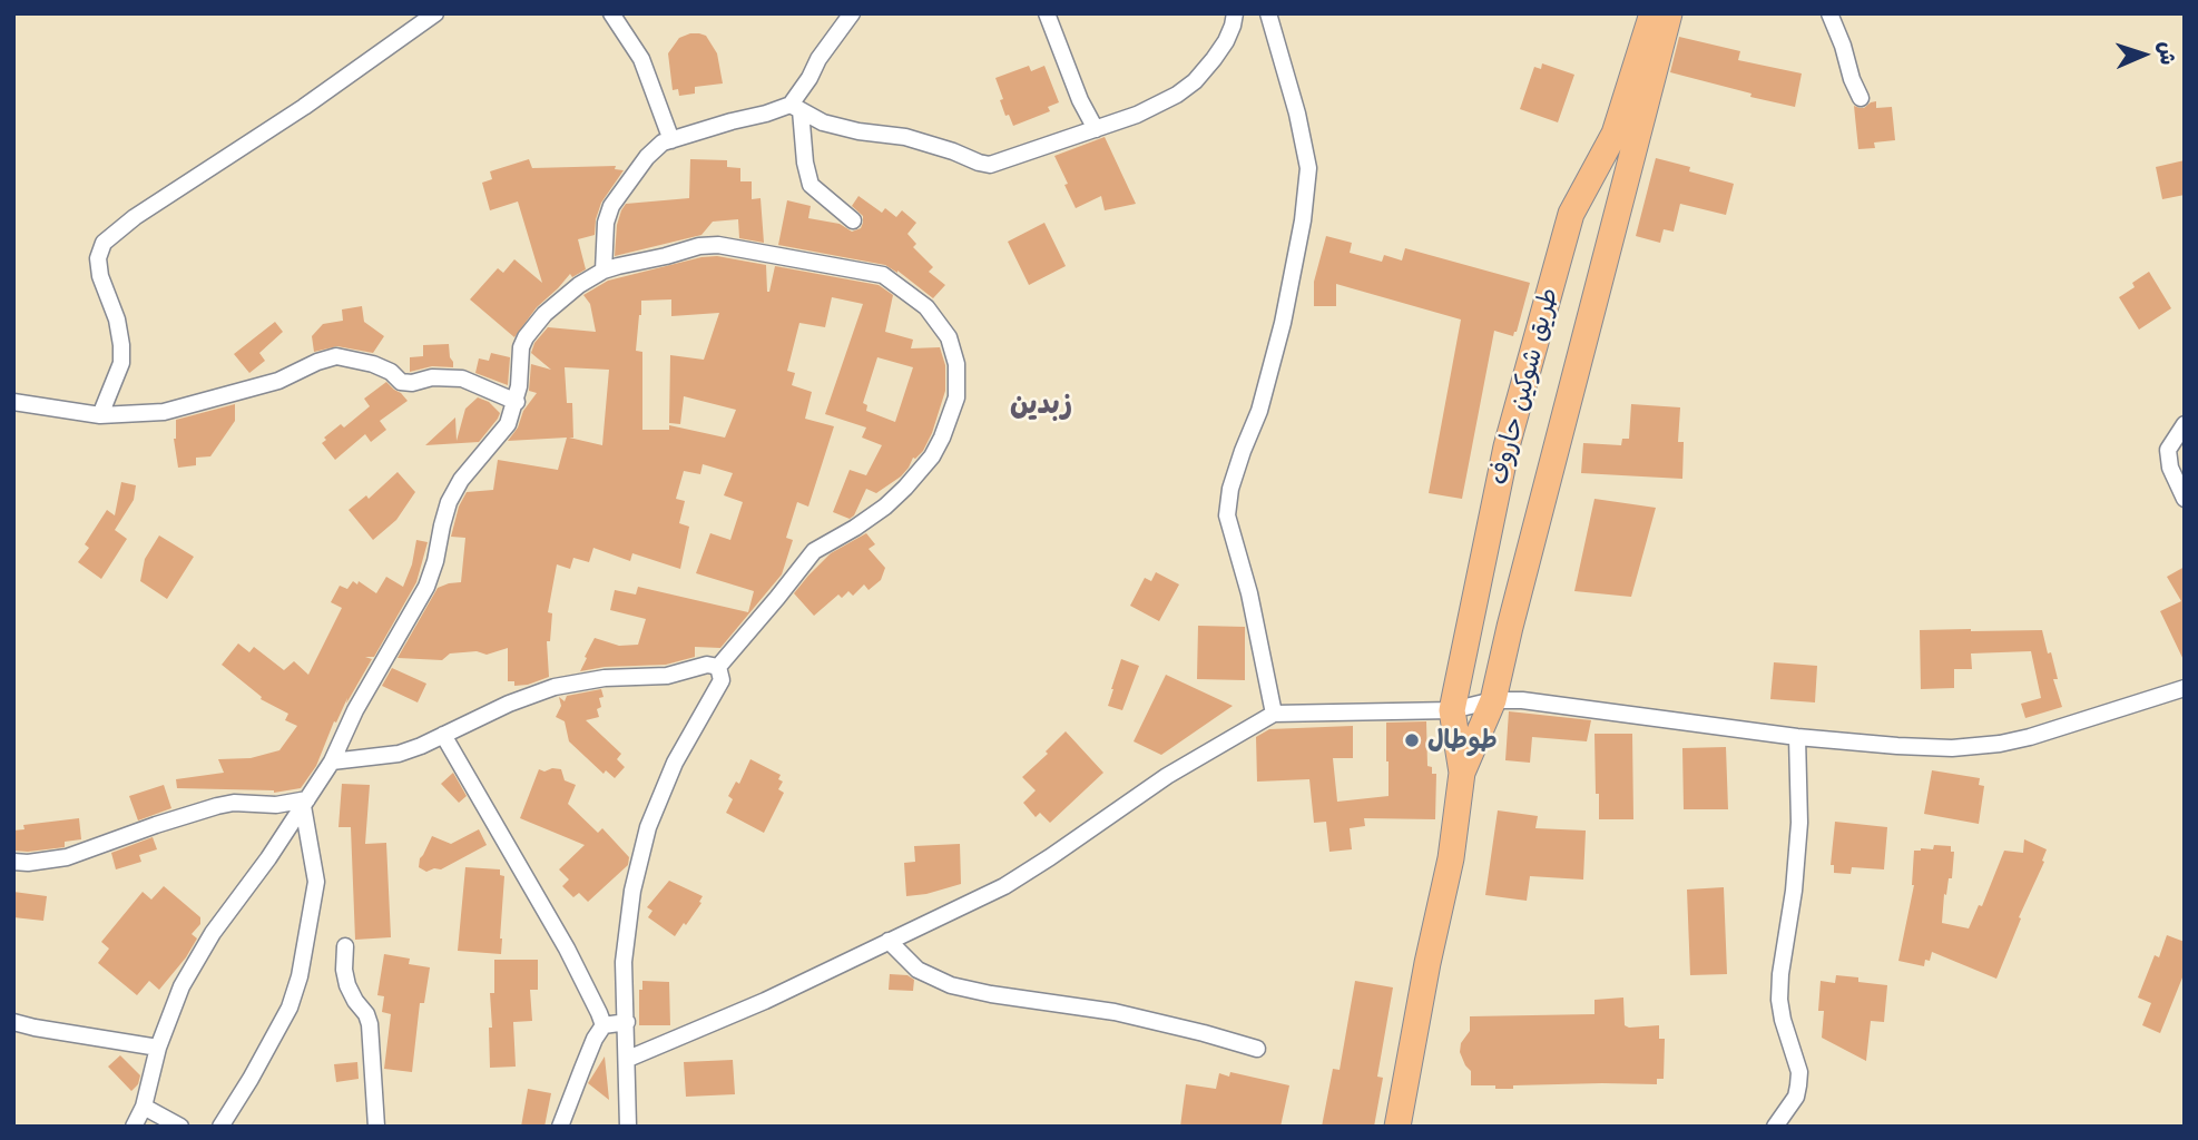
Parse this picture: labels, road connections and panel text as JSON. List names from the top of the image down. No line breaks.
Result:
{"streets":{"main road":["طريق شوكين حاروف"]},"districts":["زبدين"],"places":["طوطال"],"north":"right"}
